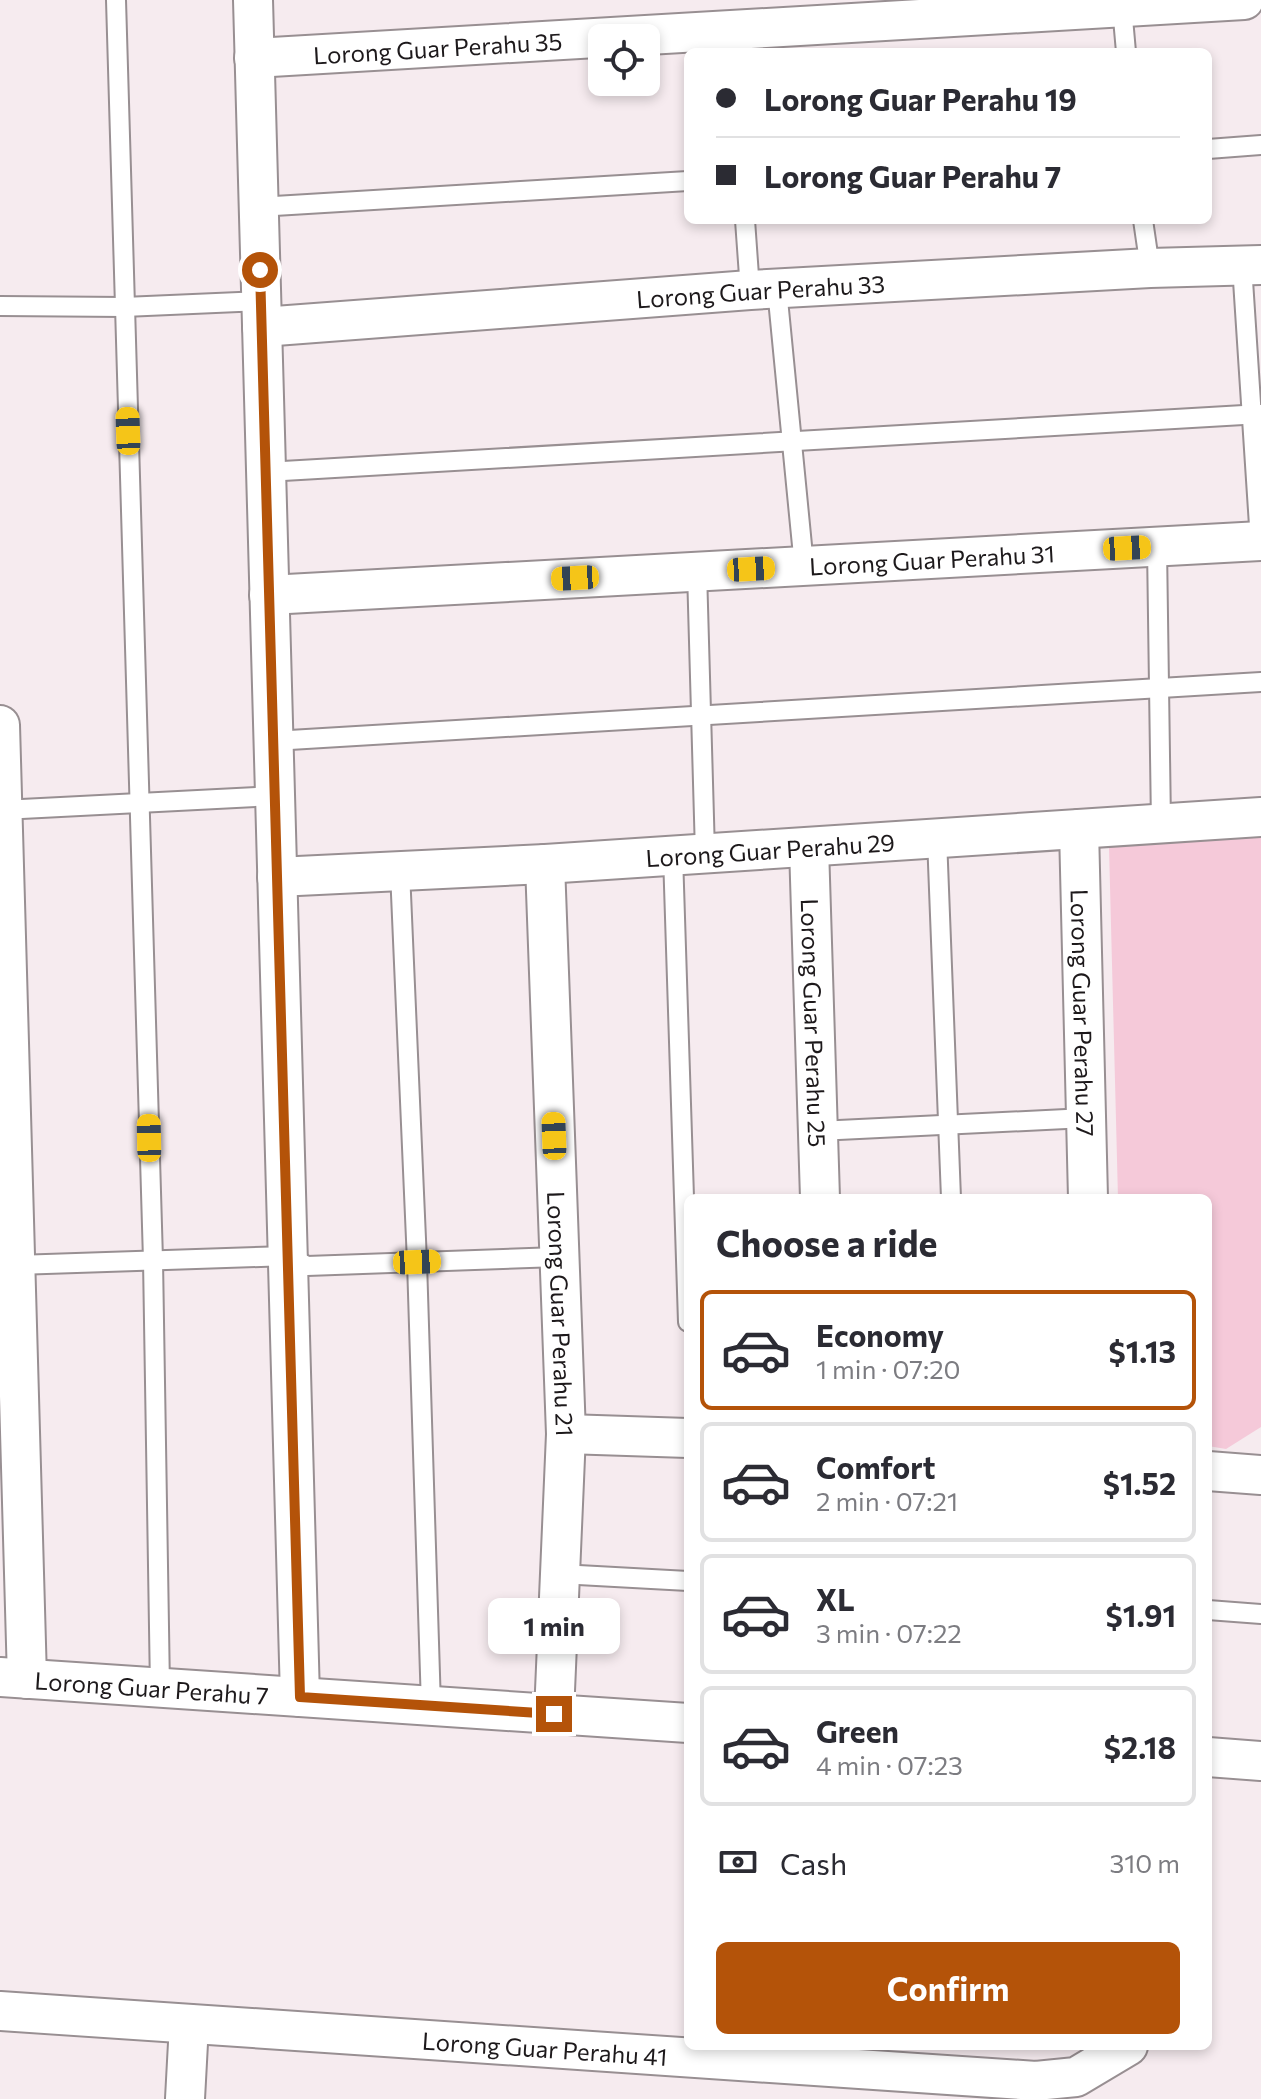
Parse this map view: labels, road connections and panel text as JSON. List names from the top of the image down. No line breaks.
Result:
{"streets":{"street":["Lorong Guar Perahu 35","Lorong Guar Perahu 33","Lorong Guar Perahu 31","Lorong Guar Perahu 29","Lorong Guar Perahu 27","Lorong Guar Perahu 25","Lorong Guar Perahu 21","Lorong Guar Perahu 7","Lorong Guar Perahu 41"]},"crossings":[["Lorong Guar Perahu 29","Lorong Guar Perahu 27"],["Lorong Guar Perahu 29","Lorong Guar Perahu 25"],["Lorong Guar Perahu 29","Lorong Guar Perahu 21"],["Lorong Guar Perahu 21","Lorong Guar Perahu 7"]],"page":{"banner":["Lorong Guar Perahu 19","Lorong Guar Perahu 7"],"heading":"Choose a ride","list":[{"name":"Economy","note":"1 min · 07:20","value":"$1.13"},{"name":"Comfort","note":"2 min · 07:21","value":"$1.52"},{"name":"XL","note":"3 min · 07:22","value":"$1.91"},{"name":"Green","note":"4 min · 07:23","value":"$2.18"}],"bubble":"1 min","pay":["Cash","310 m"],"buttons":"Confirm"}}
